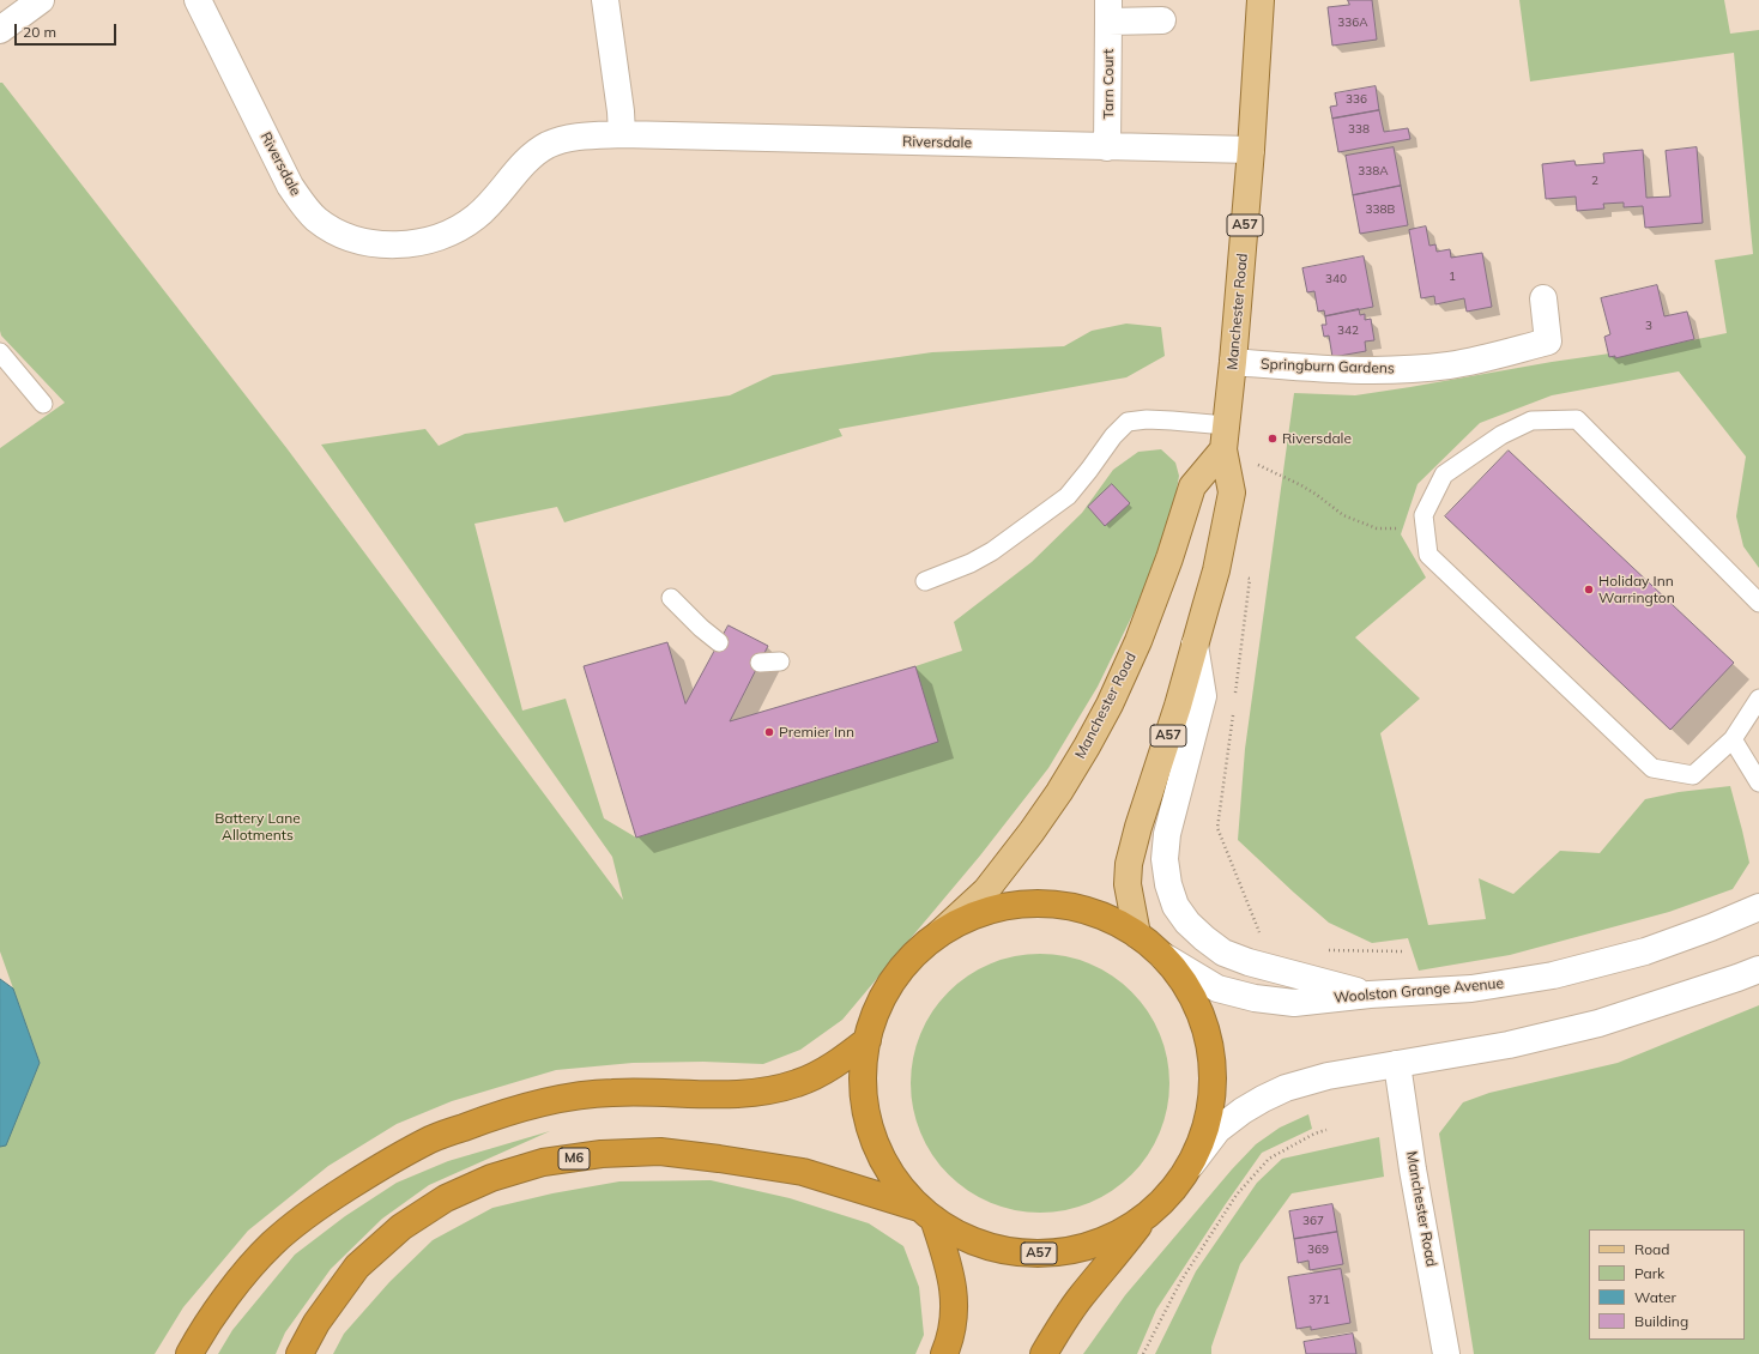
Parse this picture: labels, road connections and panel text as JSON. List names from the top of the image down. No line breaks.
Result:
{"streets":{"highway":["A57","M6"],"main road":["Manchester Road"],"street":["Tarn Court","Riversdale","Springburn Gardens","Woolston Grange Avenue"]},"crossings":[["Tarn Court","Riversdale"],["Riversdale","Manchester Road"],["A57","Manchester Road"],["A57","Woolston Grange Avenue"],["A57","M6"],["Manchester Road","Springburn Gardens"]],"parks":["Battery Lane Allotments"],"places":["Riversdale","Holiday Inn Warrington","Premier Inn"],"house_numbers":["336A","336","338","338A","2","338B","1","340","3","342","367","369","371"],"legend":["Road","Park","Water","Building"],"scale_bar":"20 m"}
